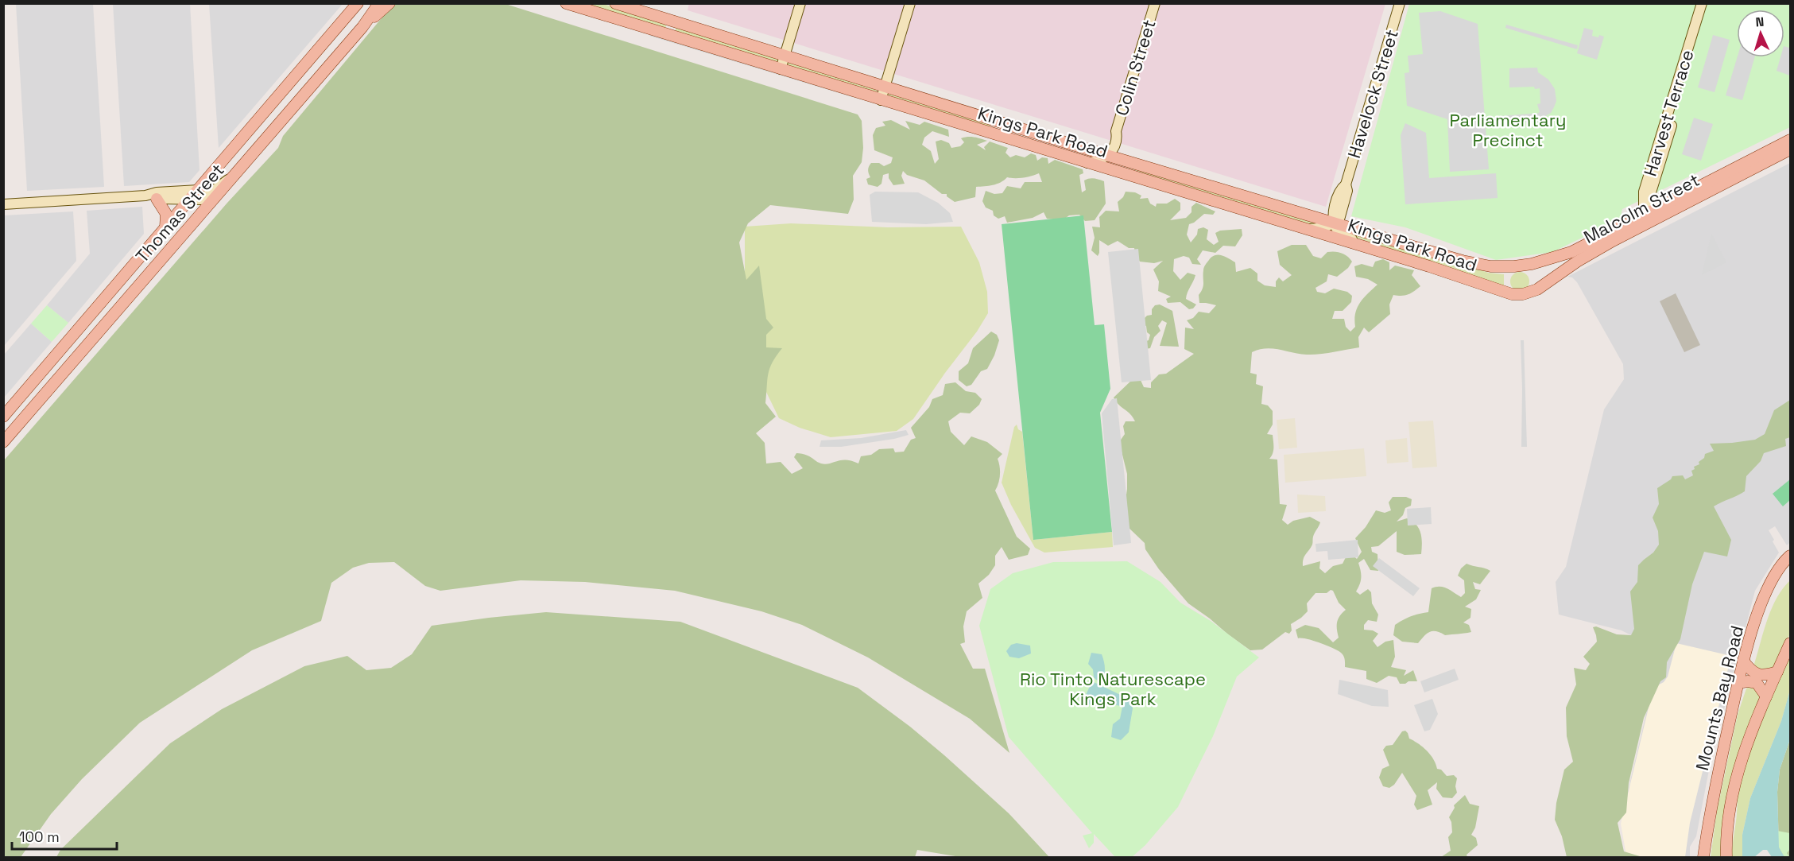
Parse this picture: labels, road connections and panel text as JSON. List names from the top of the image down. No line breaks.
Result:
{"streets":{"main road":["Kings Park Road","Malcolm Street","Thomas Street","Mounts Bay Road"],"street":["Colin Street","Havelock Street","Harvest Terrace"]},"crossings":[["Colin Street","Kings Park Road"],["Havelock Street","Kings Park Road"],["Harvest Terrace","Malcolm Street"],["Kings Park Road","Malcolm Street"]],"parks":["Parliamentary Precinct","Rio Tinto Naturescape Kings Park"],"scale_bar":"100 m","north":"top"}
